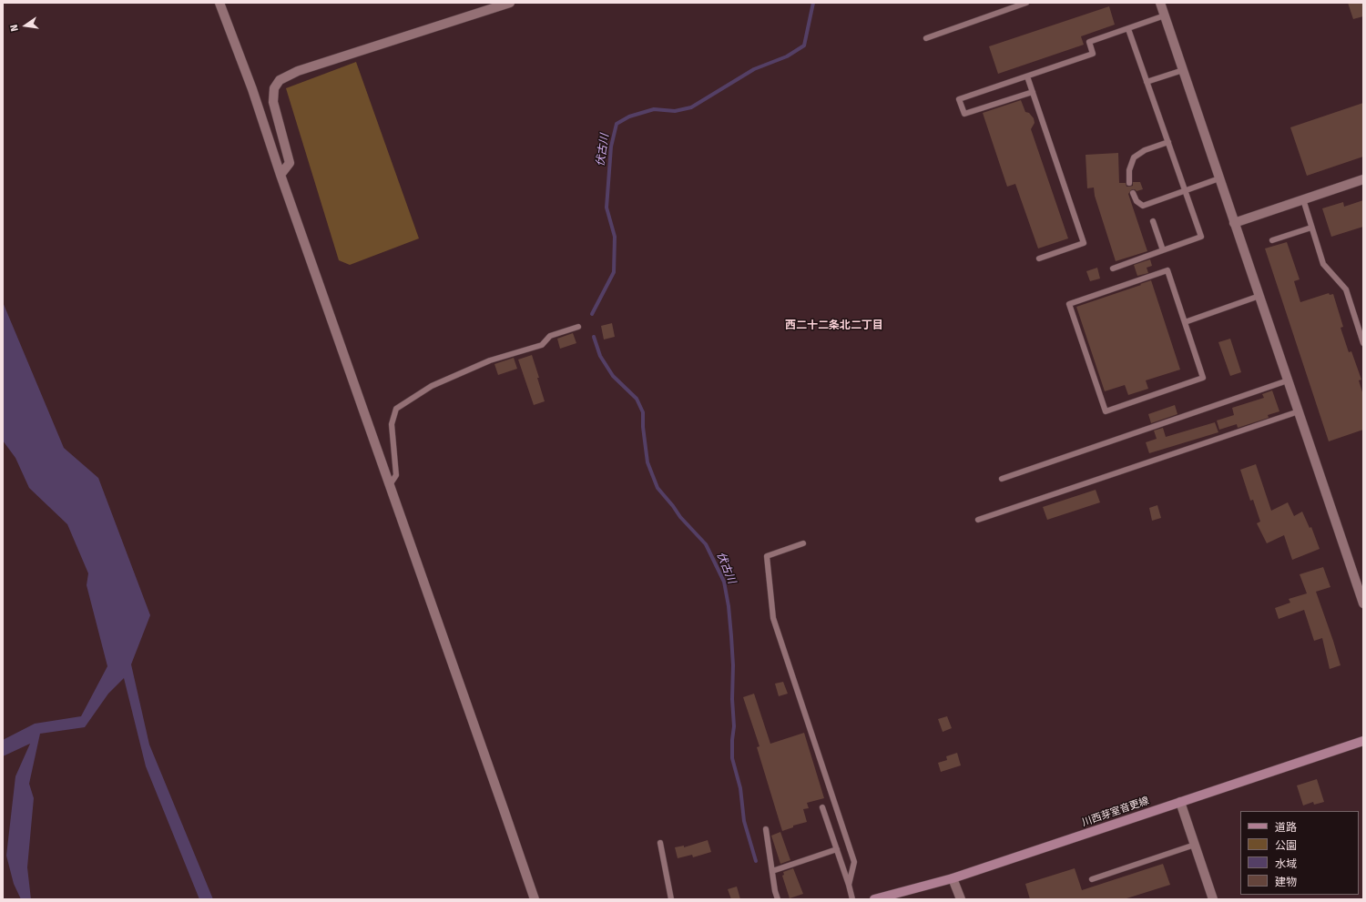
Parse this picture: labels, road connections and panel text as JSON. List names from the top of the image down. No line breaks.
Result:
{"streets":{"main road":["川西芽室音更線"]},"districts":["西二十二条北二丁目"],"water":["伏古川"],"legend":["道路","公園","水域","建物"],"north":"left"}
